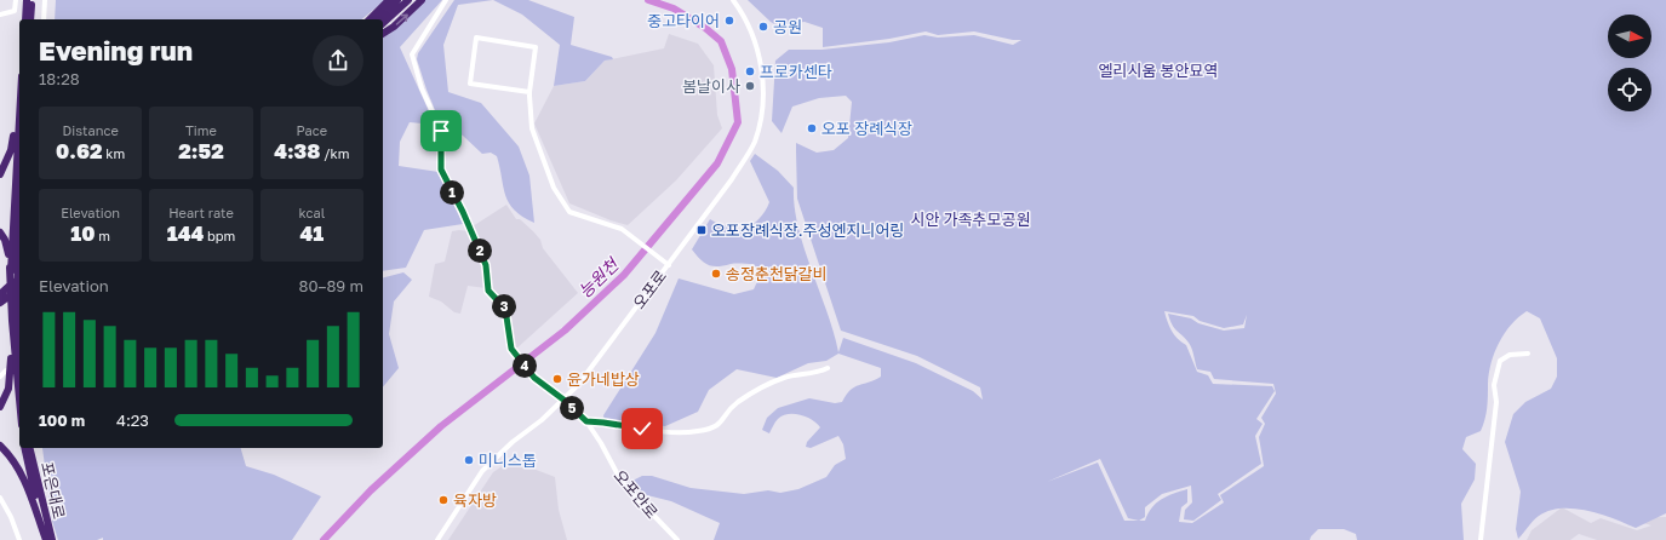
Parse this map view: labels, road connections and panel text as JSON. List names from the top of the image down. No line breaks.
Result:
{"streets":{"highway":["포은대로"],"street":["오포로","오포안로"]},"crossings":[["오포로","오포안로"]],"water":["능원천"],"parks":["엘리시움 봉안묘역","시안 가족추모공원"],"places":{"other":["중고타이어","공원","프로카센타","봄날이사","오포 장례식장","송정춘천닭갈비","윤가네밥상","미니스톱","육자방"],"transit":["오포장례식장.주성엔지니어링"]},"north":"right","page":{"heading":["Evening run","18:28"],"stats":[["Distance","0.62 km"],["Time","2:52"],["Pace","4:38 /km"],["Elevation","10 m"],["Heart rate","144 bpm"],["kcal","41"]],"pins":["1","2","3","4","5"],"chart":["Elevation","80–89 m"],"list":[{"name":"100 m","note":"4:23"}]}}
